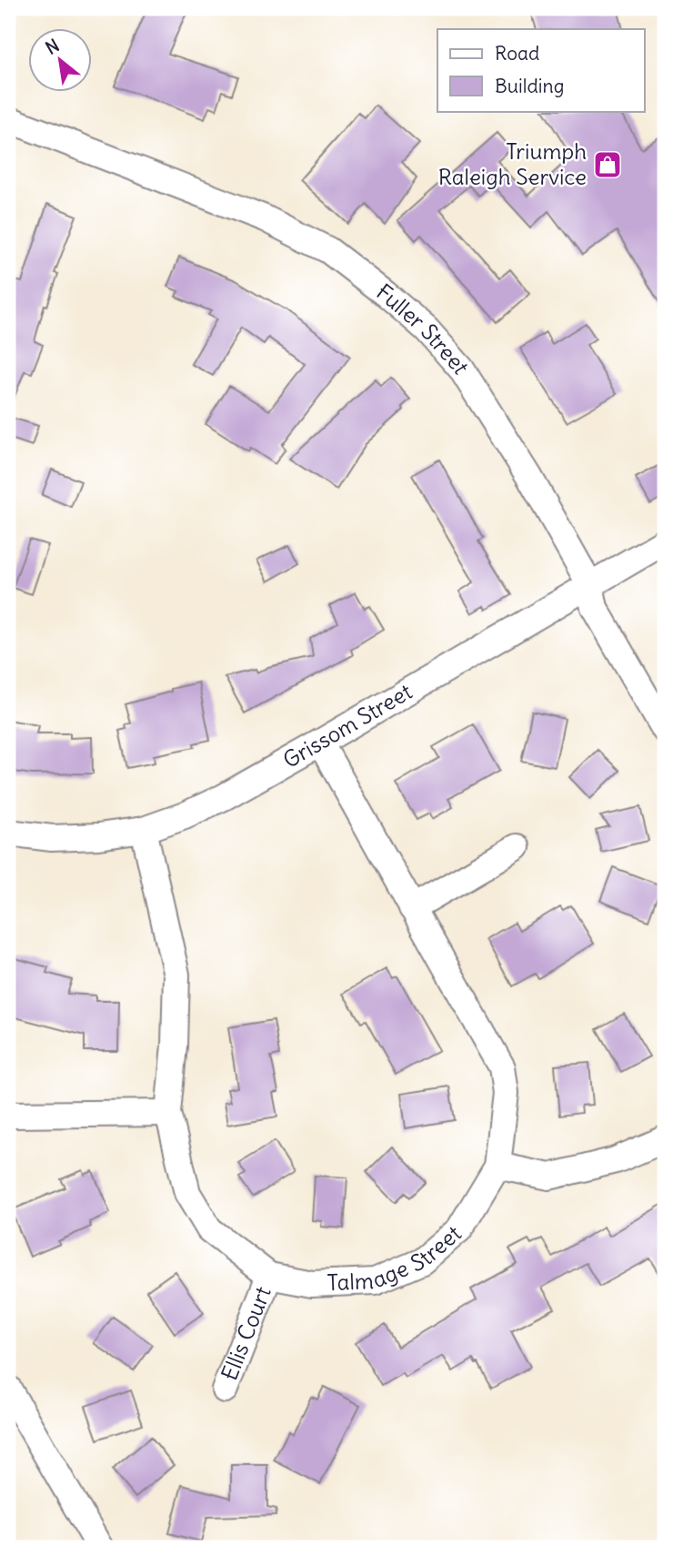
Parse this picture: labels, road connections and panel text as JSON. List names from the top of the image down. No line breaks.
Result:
{"streets":{"street":["Fuller Street","Grissom Street","Talmage Street","Ellis Court"]},"crossings":[["Fuller Street","Grissom Street"],["Grissom Street","Talmage Street"],["Talmage Street","Ellis Court"]],"places":{"shop":["Triumph Raleigh Service"]},"legend":["Road","Building"],"north":"top left"}
